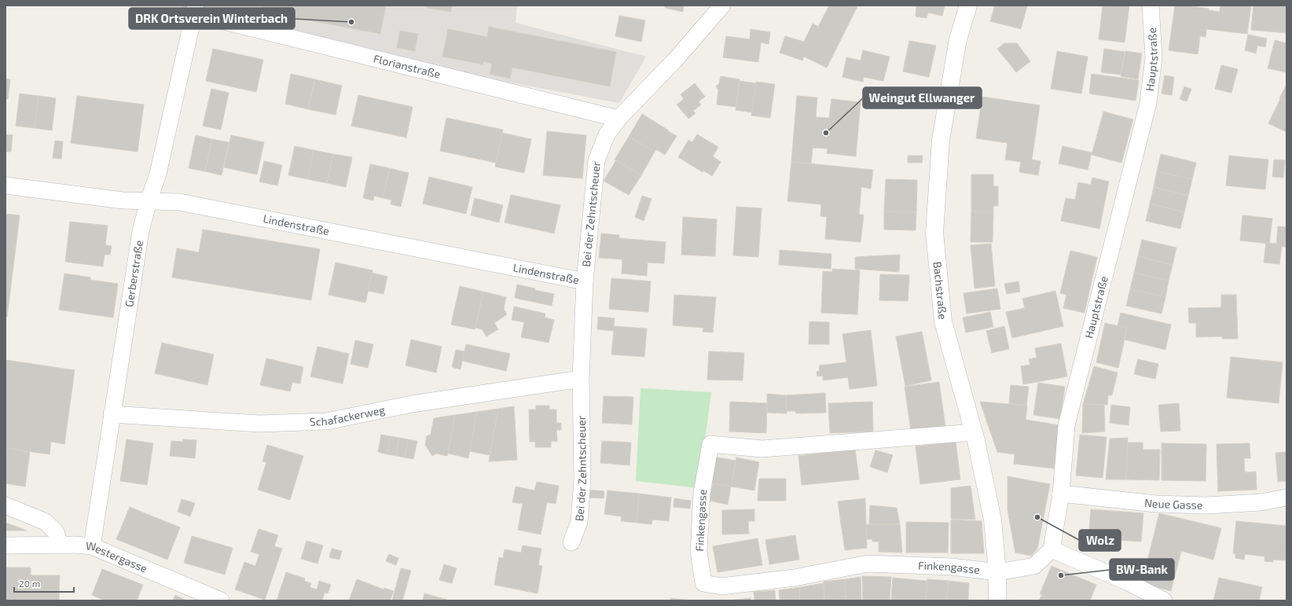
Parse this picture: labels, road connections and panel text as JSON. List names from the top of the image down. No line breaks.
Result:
{"streets":{"main road":["Bachstraße"],"street":["Hauptstraße","Florianstraße","Bei der Zehntscheuer","Lindenstraße","Gerberstraße","Schafackerweg","Neue Gasse","Finkengasse","Westergasse"]},"crossings":[["Hauptstraße","Neue Gasse"],["Florianstraße","Bei der Zehntscheuer"],["Florianstraße","Gerberstraße"],["Bei der Zehntscheuer","Lindenstraße"],["Bei der Zehntscheuer","Schafackerweg"],["Lindenstraße","Gerberstraße"],["Gerberstraße","Schafackerweg"],["Gerberstraße","Westergasse"],["Bachstraße","Finkengasse"]],"places":["DRK Ortsverein Winterbach","Weingut Ellwanger","Wolz","BW-Bank"],"scale_bar":"20 m"}
